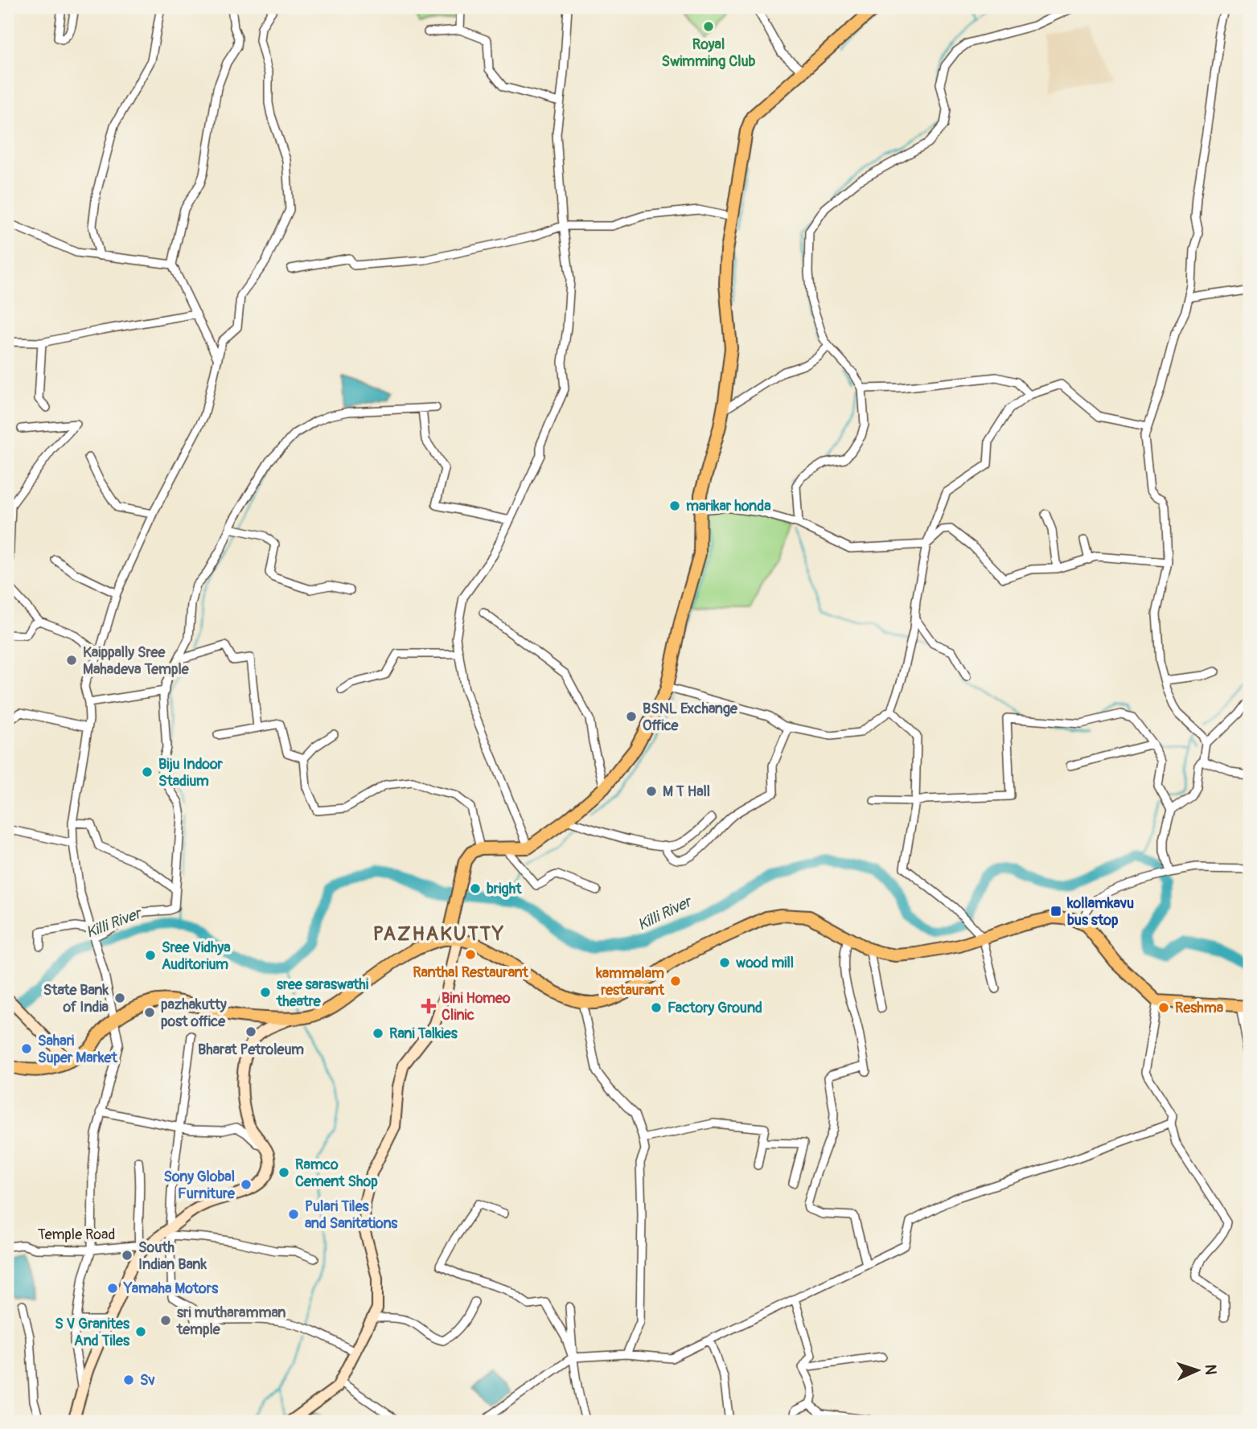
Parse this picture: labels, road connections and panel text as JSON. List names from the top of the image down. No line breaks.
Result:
{"streets":{"street":["Temple Road"]},"districts":["PAZHAKUTTY"],"water":["Killi River"],"places":{"other":["Royal Swimming Club","marikar honda","Kaippally Sree Mahadeva Temple","BSNL Exchange Office","Biju Indoor Stadium","M T Hall","bright","Ranthal Restaurant","Sree Vidhya Auditorium","wood mill","kammalam restaurant","sree saraswathi theatre","State Bank of India","Factory Ground","Reshma","pazhakutty post office","Bharat Petroleum","Rani Talkies","Sahari Super Market","Ramco Cement Shop","Sony Global Furniture","Pulari Tiles and Sanitations","South Indian Bank","Yamaha Motors","sri mutharamman temple","S V Granites And Tiles","Sv"],"transit":["kollamkavu bus stop"],"health":["Bini Homeo Clinic"]},"north":"right"}
